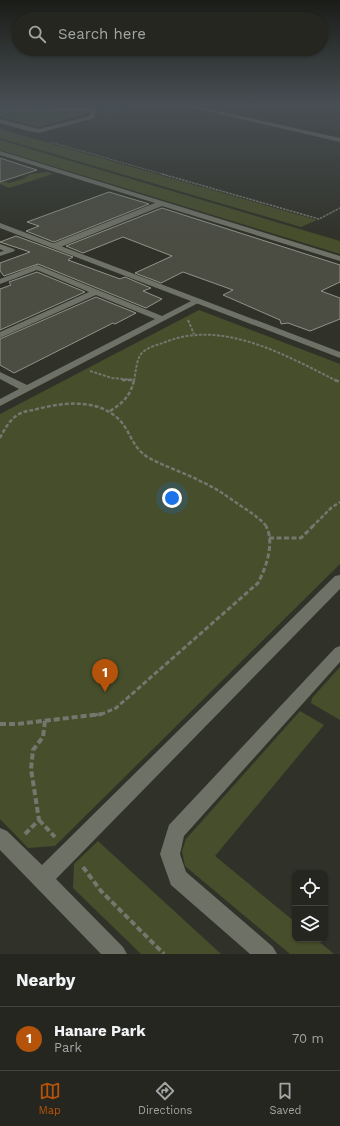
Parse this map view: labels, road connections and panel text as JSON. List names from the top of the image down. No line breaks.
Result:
{"page":{"search":"Search here","pins":"1","heading":"Nearby","list":[{"mark":"1","name":"Hanare Park","note":"Park","value":"70 m"}],"nav":["Map","Directions","Saved"]}}
